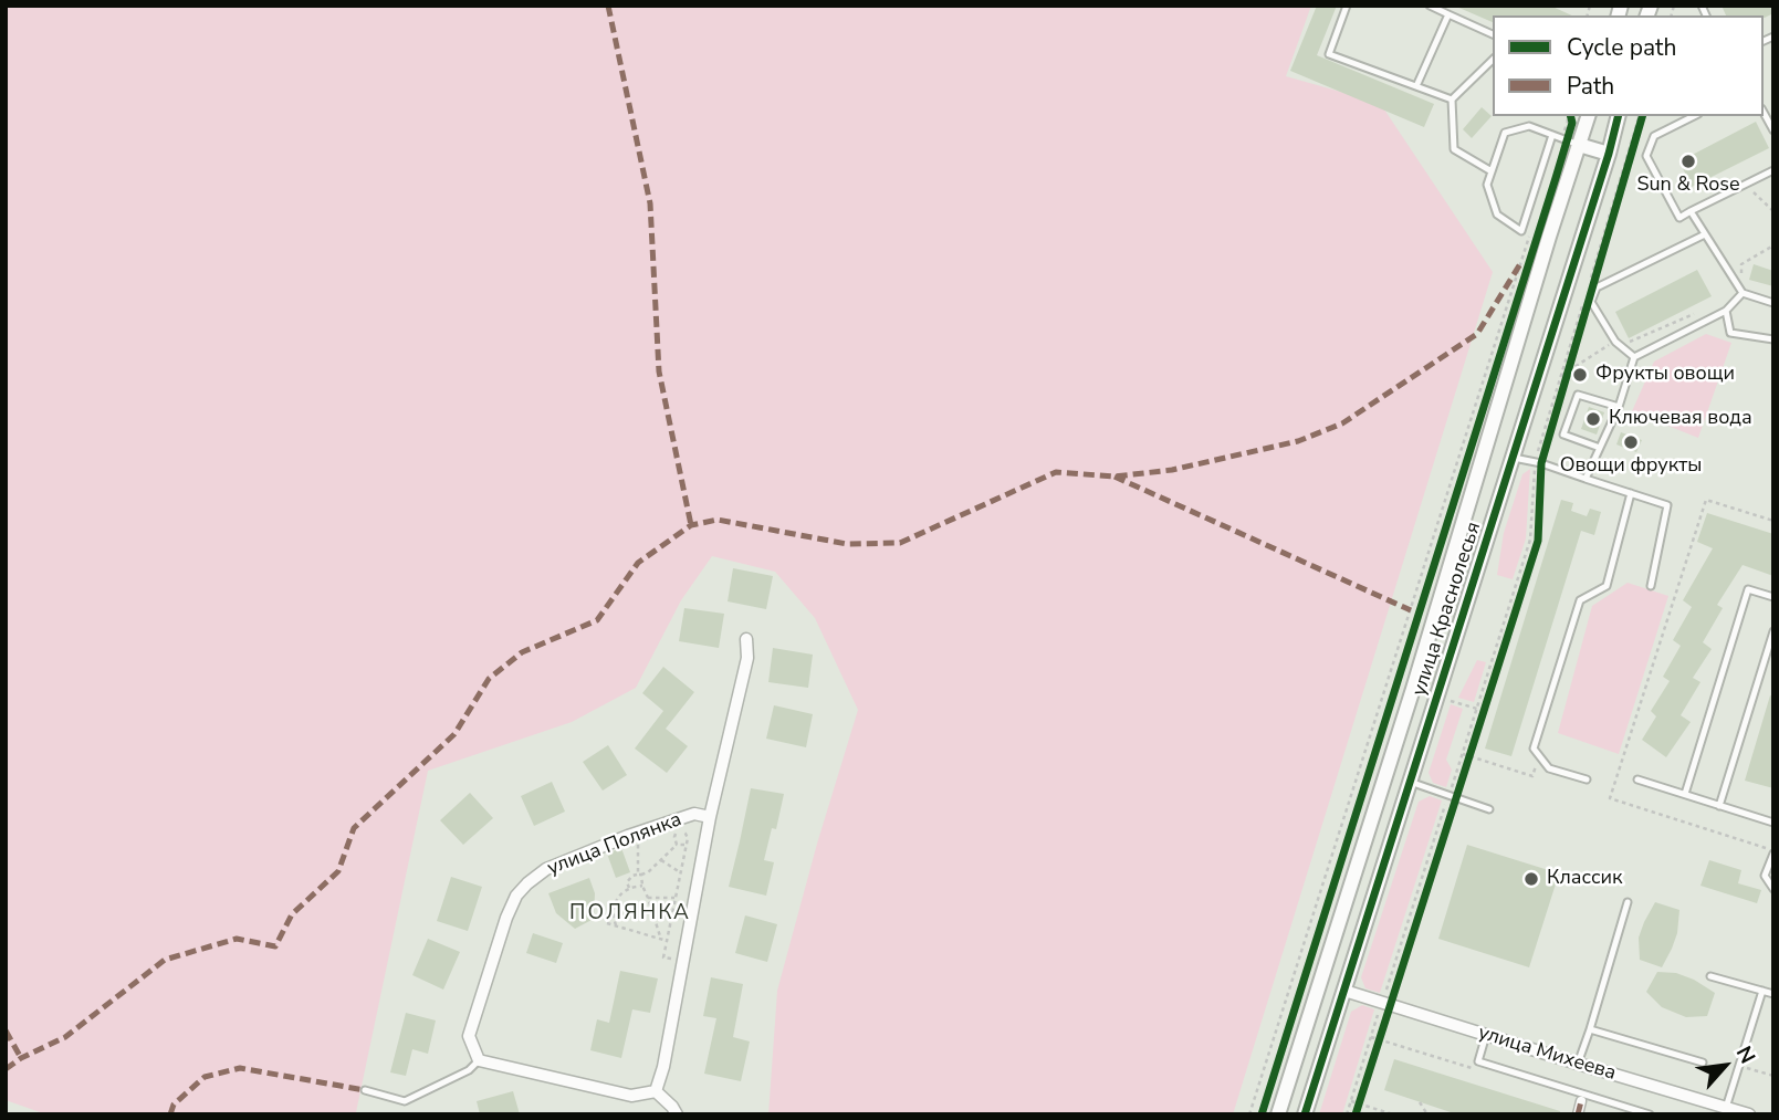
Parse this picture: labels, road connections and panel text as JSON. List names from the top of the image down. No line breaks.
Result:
{"streets":{"street":["улица Краснолесья","улица Полянка","улица Михеева"]},"crossings":[["улица Краснолесья","улица Михеева"]],"districts":["ПОЛЯНКА"],"places":["Sun & Rose","Фрукты овощи","Ключевая вода","Овощи фрукты","Классик"],"legend":["Cycle path","Path"],"north":"top right"}
